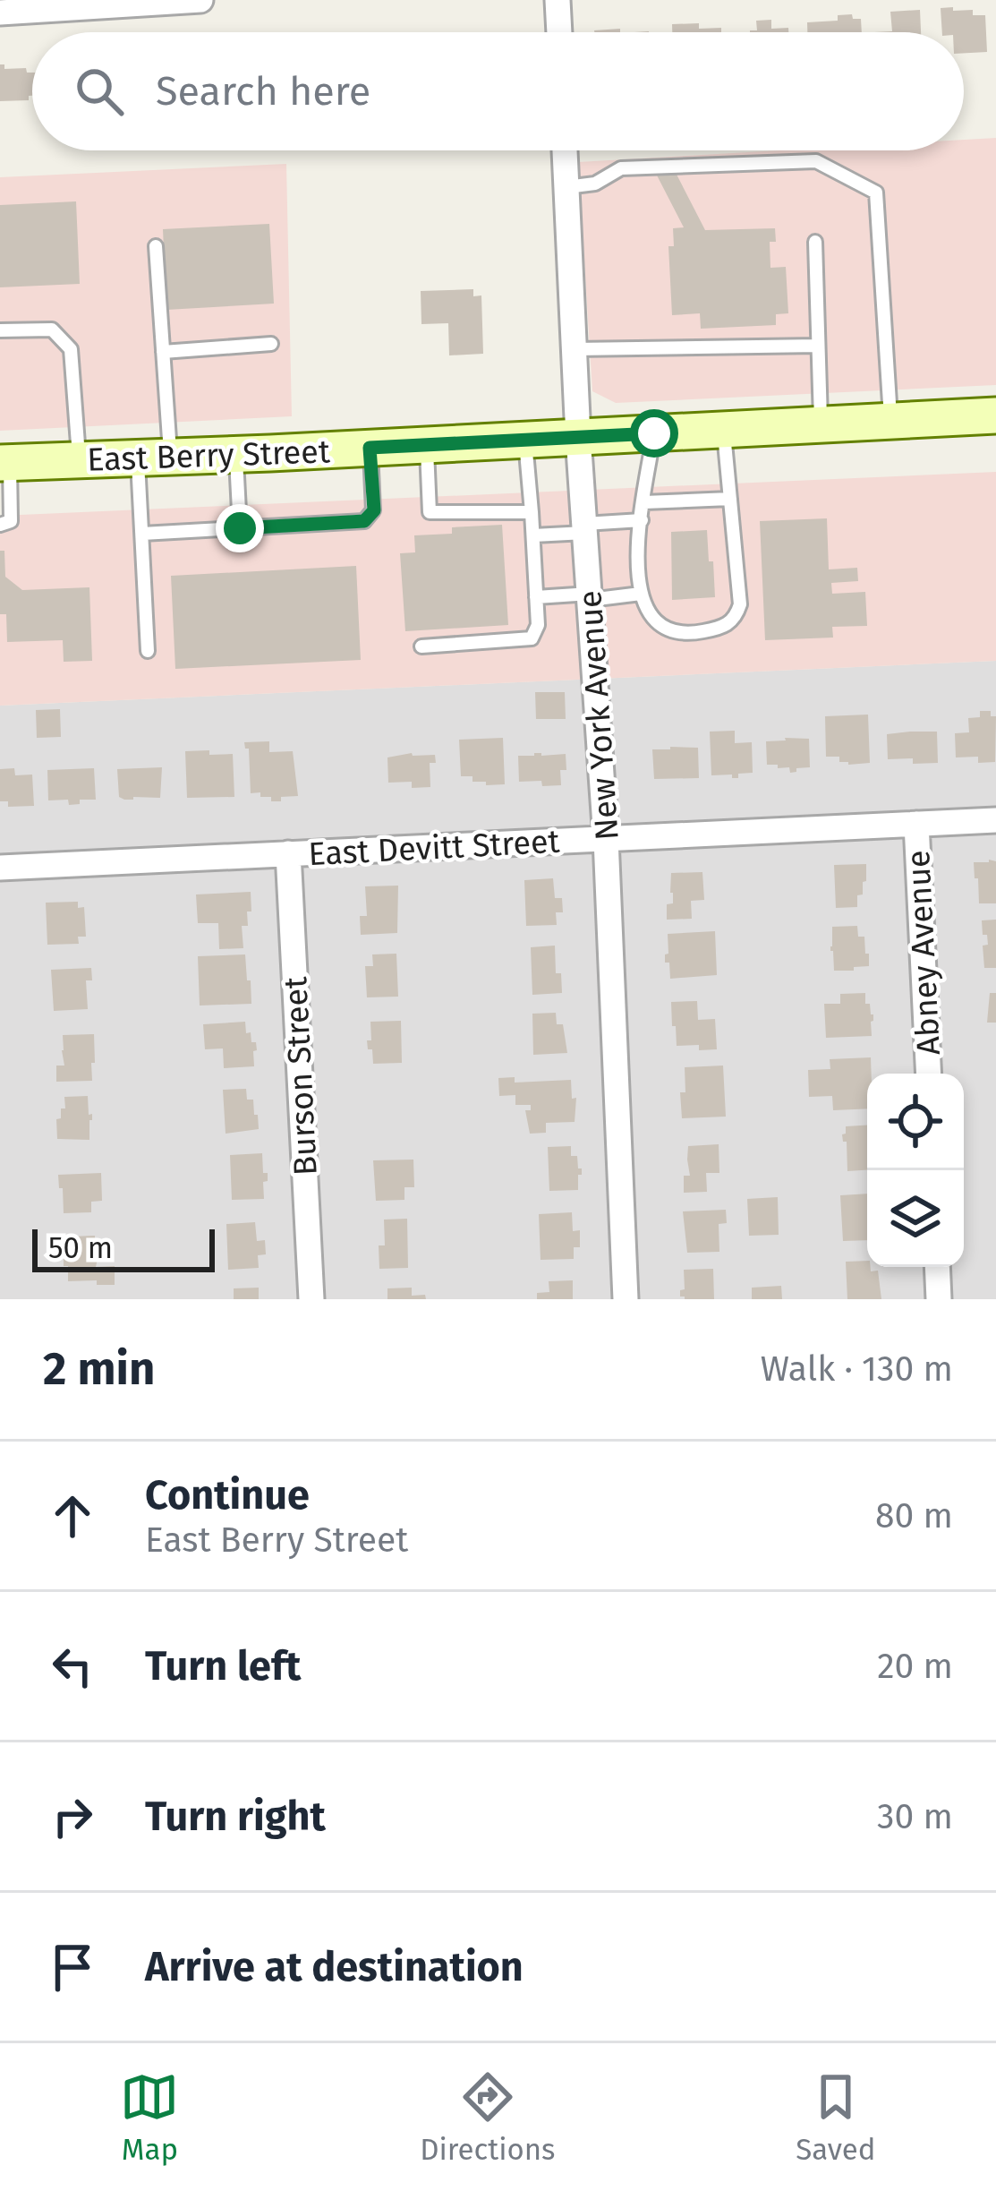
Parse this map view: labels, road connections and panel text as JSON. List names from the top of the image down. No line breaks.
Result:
{"streets":{"main road":["East Berry Street"],"street":["New York Avenue","East Devitt Street","Abney Avenue","Burson Street"]},"crossings":[["East Berry Street","New York Avenue"],["New York Avenue","East Devitt Street"],["East Devitt Street","Abney Avenue"],["East Devitt Street","Burson Street"]],"scale_bar":"50 m","page":{"search":"Search here","scale":"50 m","heading":["2 min","Walk · 130 m"],"list":[["Continue","East Berry Street","80 m"],["Turn left","20 m"],["Turn right","30 m"],"Arrive at destination"],"nav":["Map","Directions","Saved"]}}
